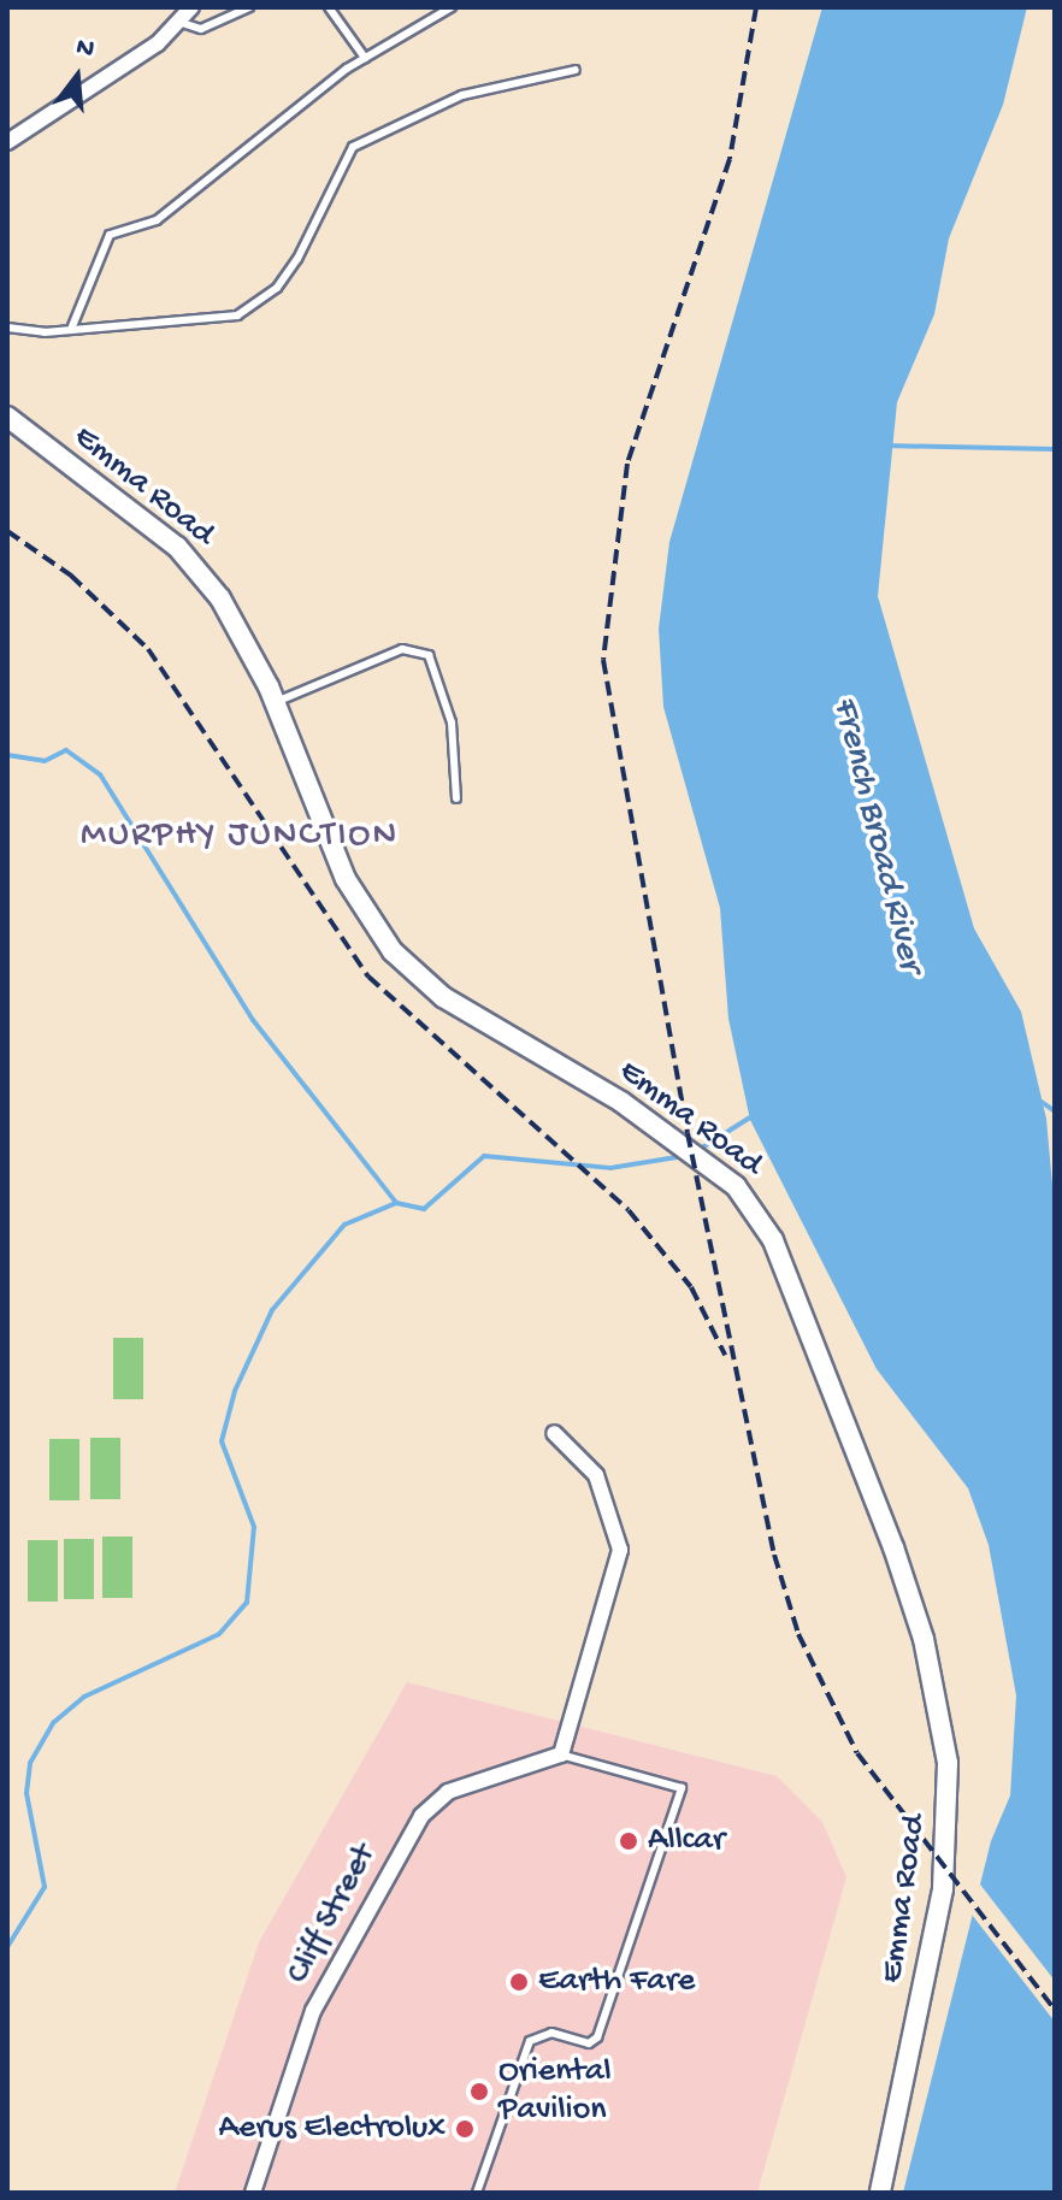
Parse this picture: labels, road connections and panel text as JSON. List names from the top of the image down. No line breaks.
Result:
{"streets":{"street":["Emma Road","Cliff Street"]},"districts":["MURPHY JUNCTION"],"water":["French Broad River"],"places":["Allcar","Earth Fare","Oriental Pavilion","Aerus Electrolux"],"north":"top"}
